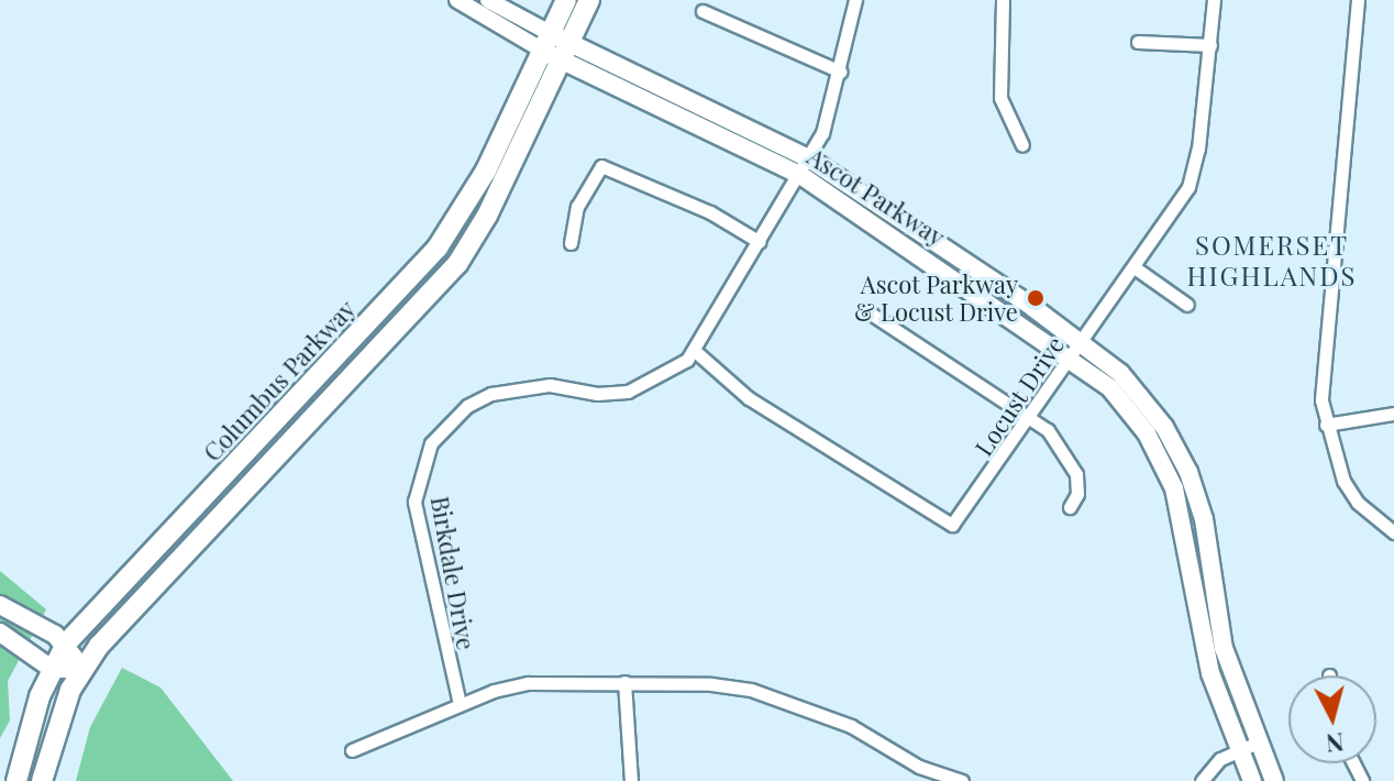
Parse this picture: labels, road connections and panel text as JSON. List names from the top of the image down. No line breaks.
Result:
{"streets":{"main road":["Ascot Parkway","Columbus Parkway"],"street":["Locust Drive","Birkdale Drive"]},"crossings":[["Ascot Parkway","Columbus Parkway"],["Ascot Parkway","Locust Drive"],["Ascot Parkway","Birkdale Drive"],["Locust Drive","Birkdale Drive"]],"districts":["SOMERSET HIGHLANDS"],"places":["Ascot Parkway & Locust Drive"],"north":"bottom"}
